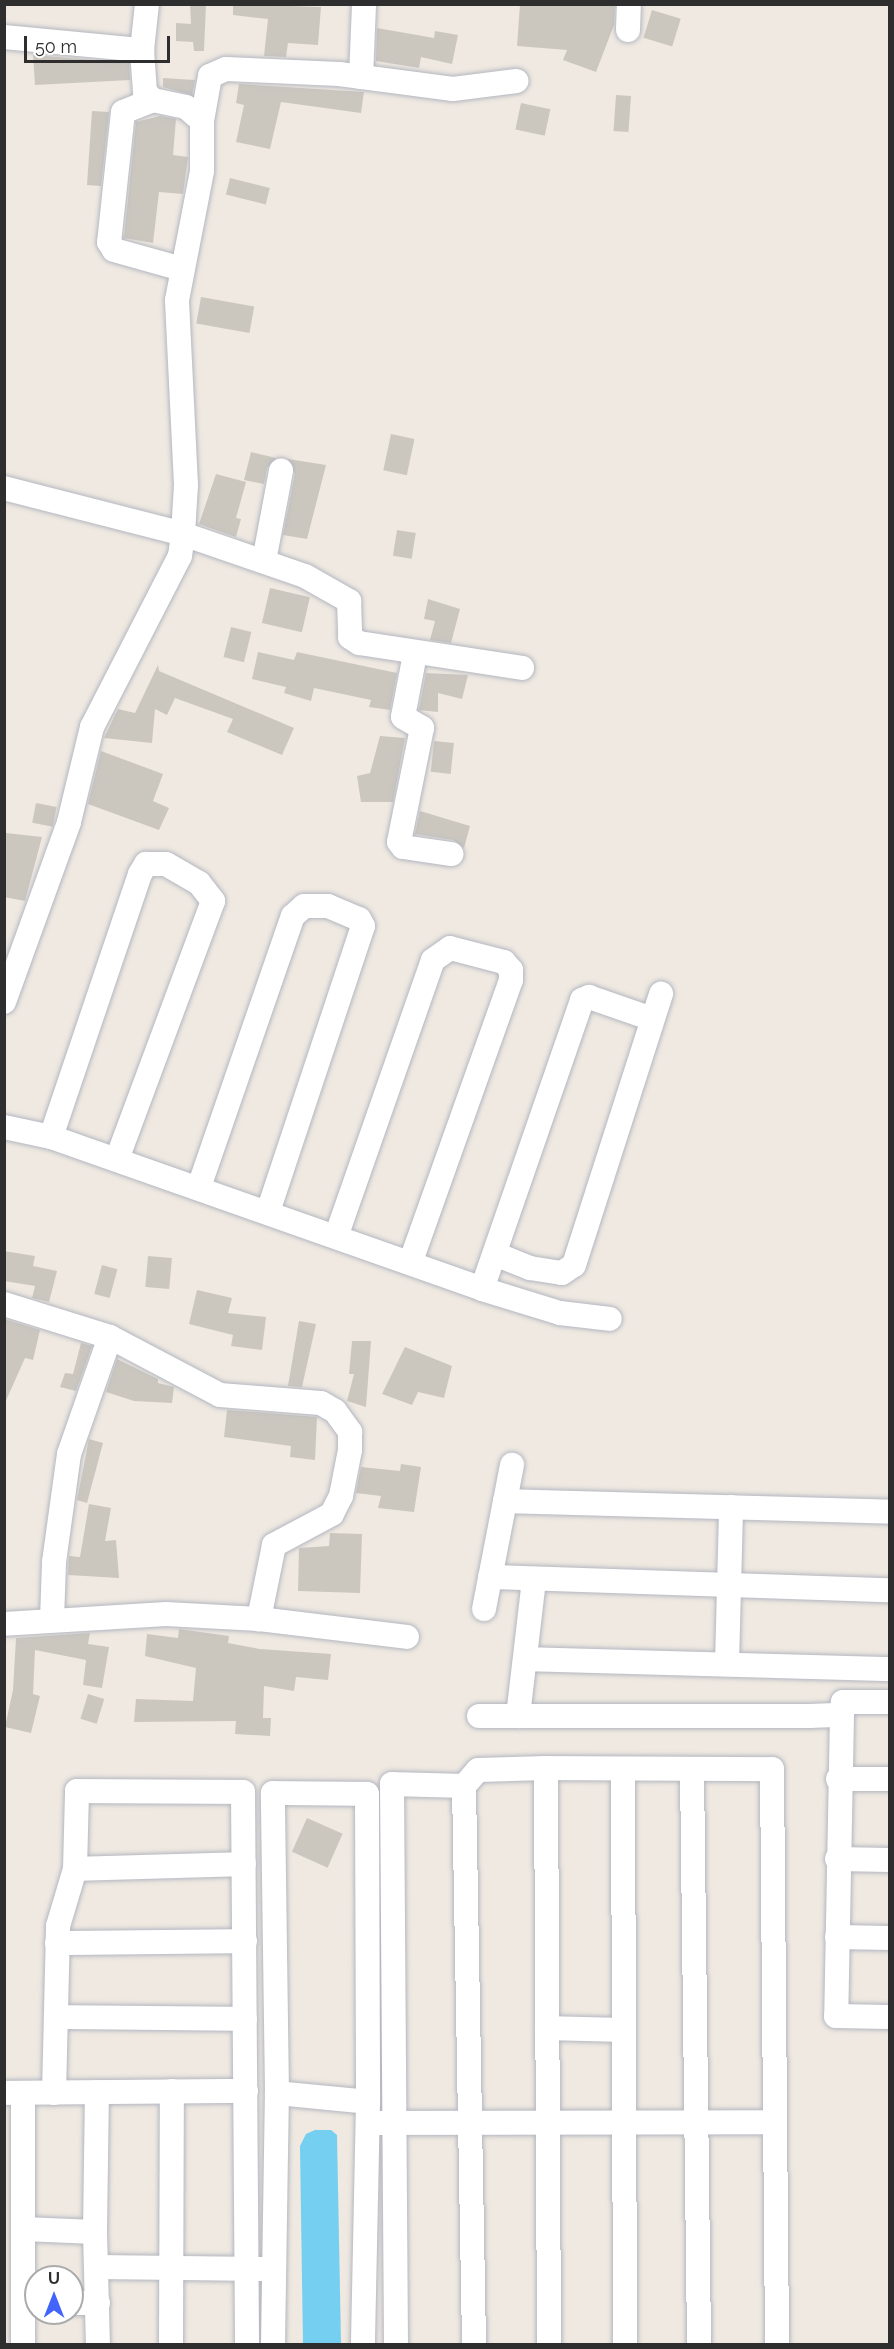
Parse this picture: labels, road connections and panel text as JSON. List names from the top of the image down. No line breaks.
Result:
{"scale_bar":"50 m","north":"top"}
